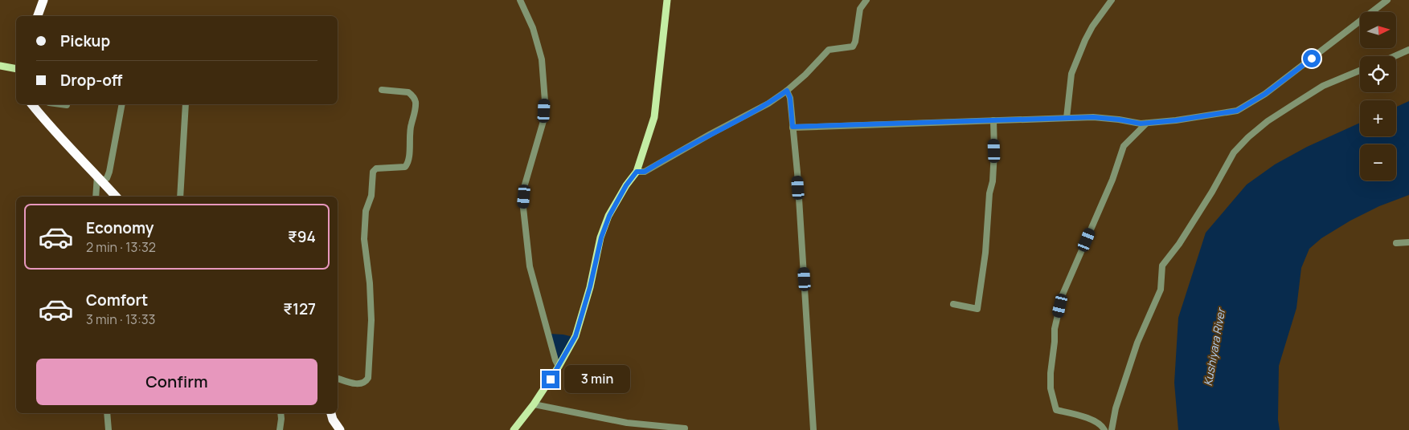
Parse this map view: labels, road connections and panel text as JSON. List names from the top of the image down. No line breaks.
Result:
{"water":["Kushiyara River"],"north":"right","page":{"map_buttons":["+","−"],"banner":["Pickup","Drop-off"],"list":[{"name":"Economy","note":"2 min · 13:32","value":"₹94"},{"name":"Comfort","note":"3 min · 13:33","value":"₹127"}],"buttons":"Confirm","bubble":"3 min"}}
